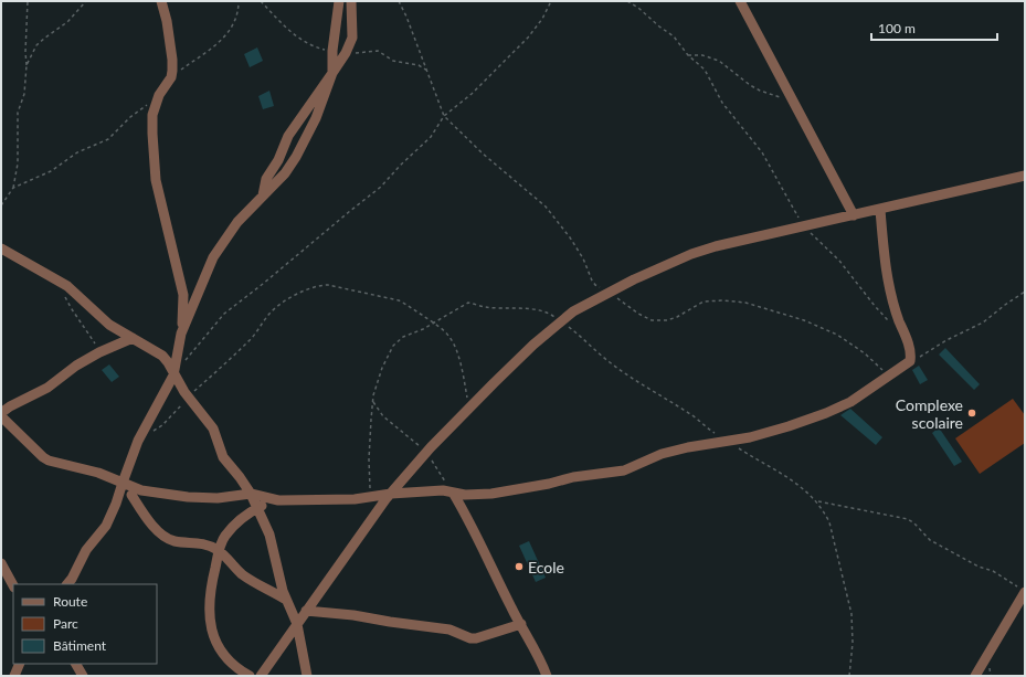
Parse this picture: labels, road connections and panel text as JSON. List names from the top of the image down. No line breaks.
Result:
{"places":["Complexe scolaire","Ecole"],"legend":["Route","Parc","Bâtiment"],"scale_bar":"100 m"}
